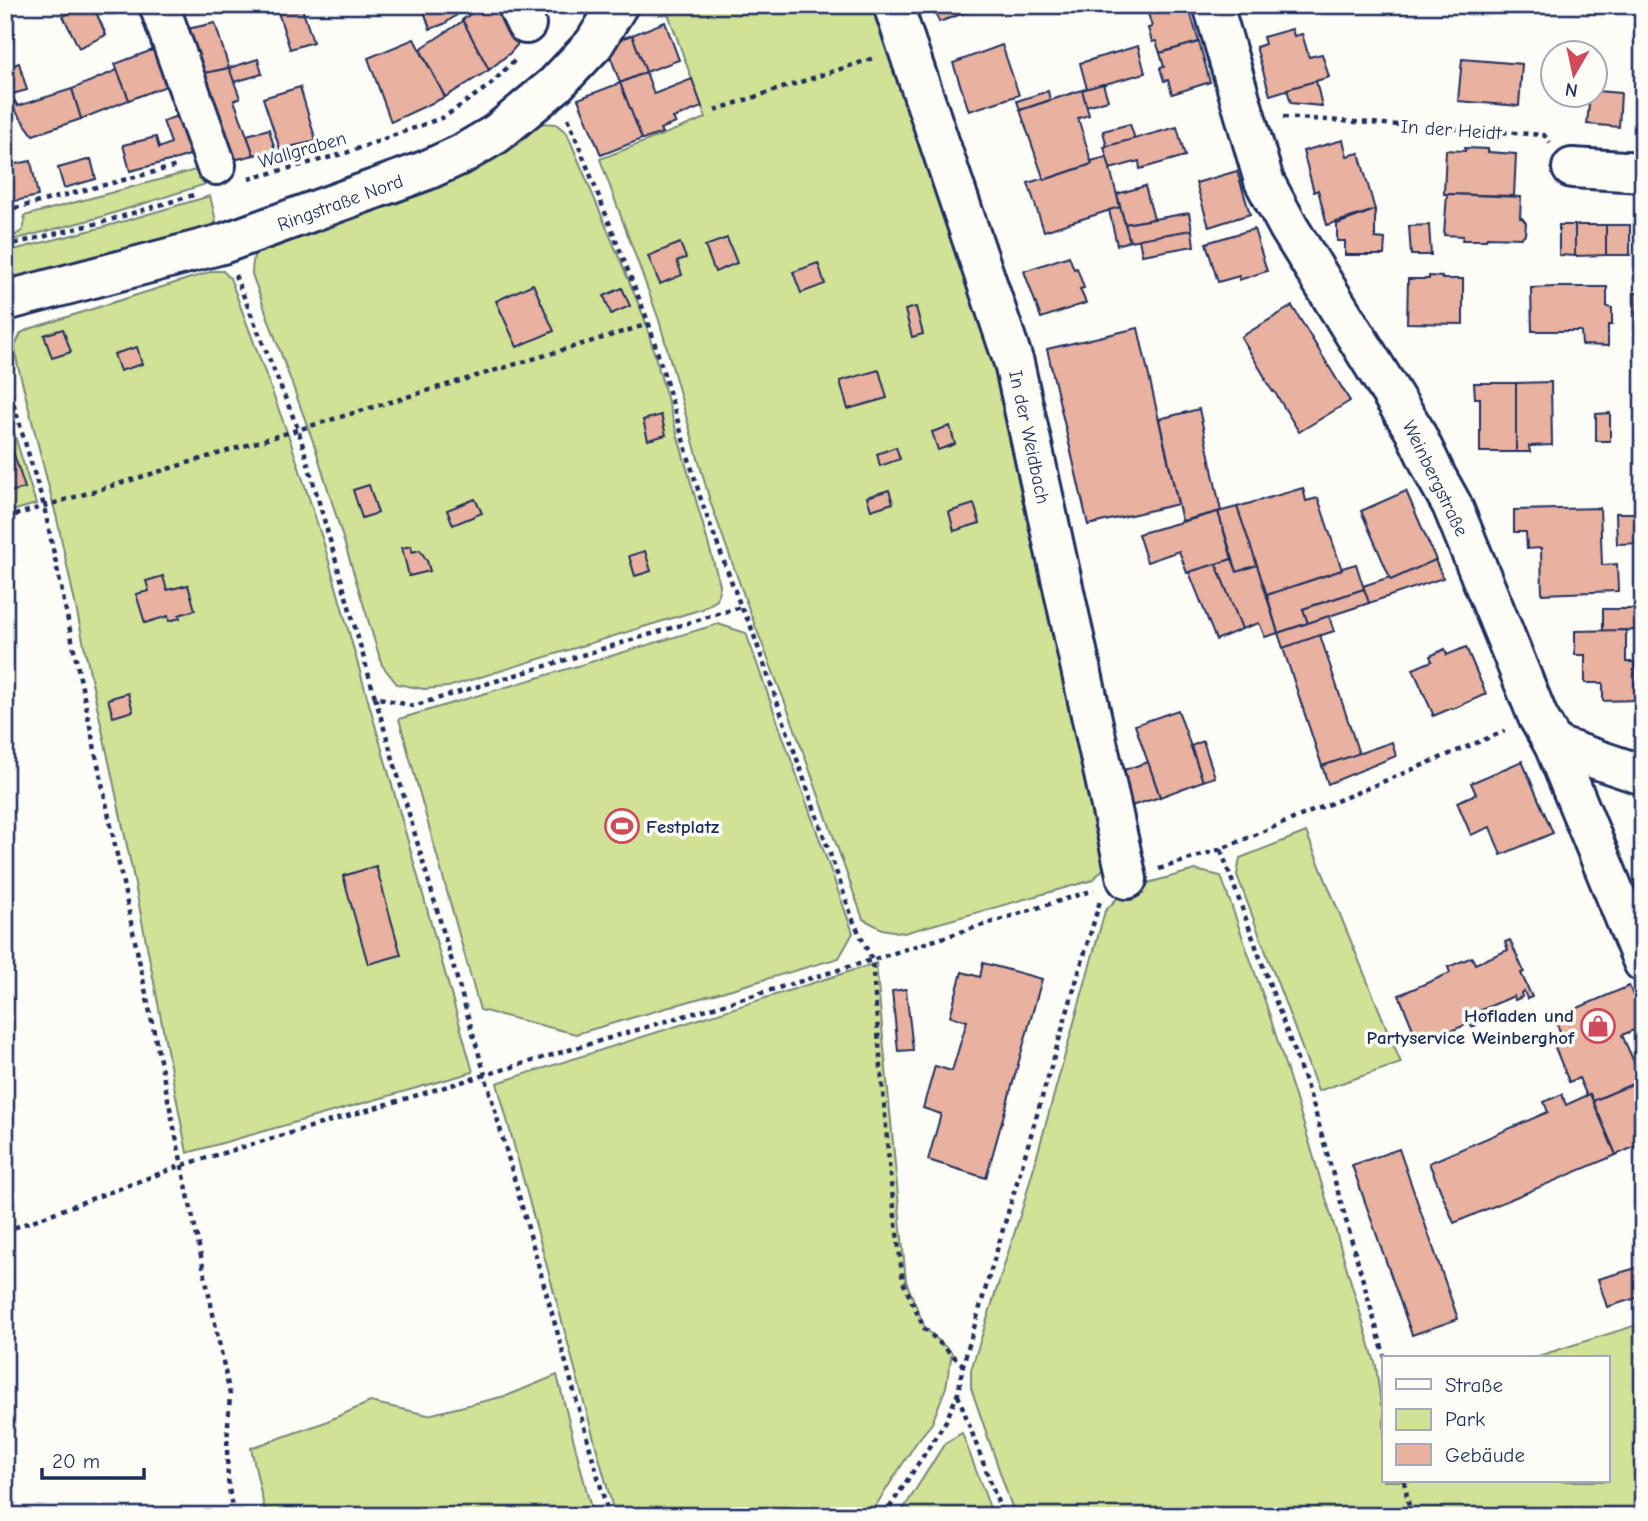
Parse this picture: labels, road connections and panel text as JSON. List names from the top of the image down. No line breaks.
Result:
{"streets":{"street":["Ringstraße Nord","In der Weidbach","Weinbergstraße"],"path":["In der Heidt","Wallgraben"]},"crossings":[["In der Heidt","Weinbergstraße"]],"places":{"sports":["Festplatz"],"shop":["Hofladen und Partyservice Weinberghof"]},"legend":["Straße","Park","Gebäude"],"scale_bar":"20 m","north":"bottom"}
